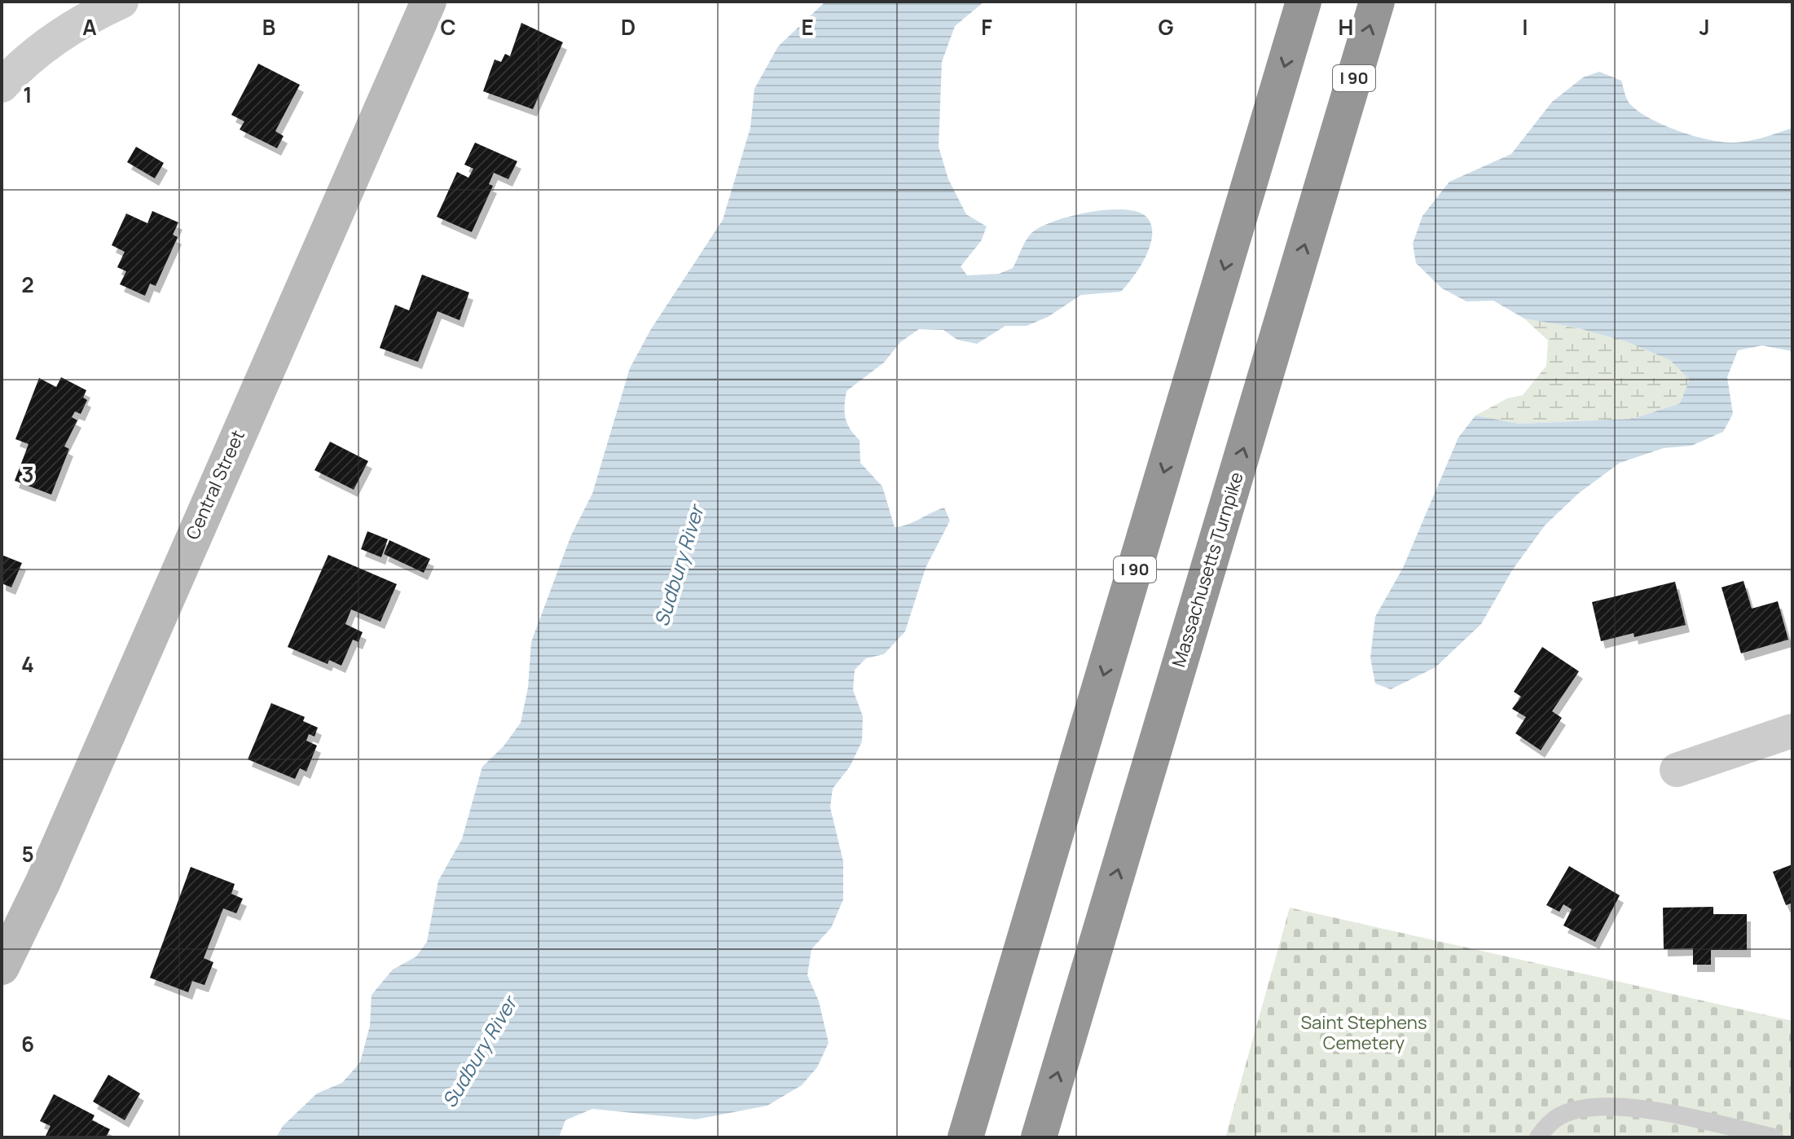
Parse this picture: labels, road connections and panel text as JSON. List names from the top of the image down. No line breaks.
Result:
{"streets":{"highway":["I 90","Massachusetts Turnpike"],"main road":["Central Street"]},"water":["Sudbury River"],"parks":["Saint Stephens Cemetery"],"grid":{"columns":["A","B","C","D","E","F","G","H","I","J"],"rows":["1","2","3","4","5","6"]}}
